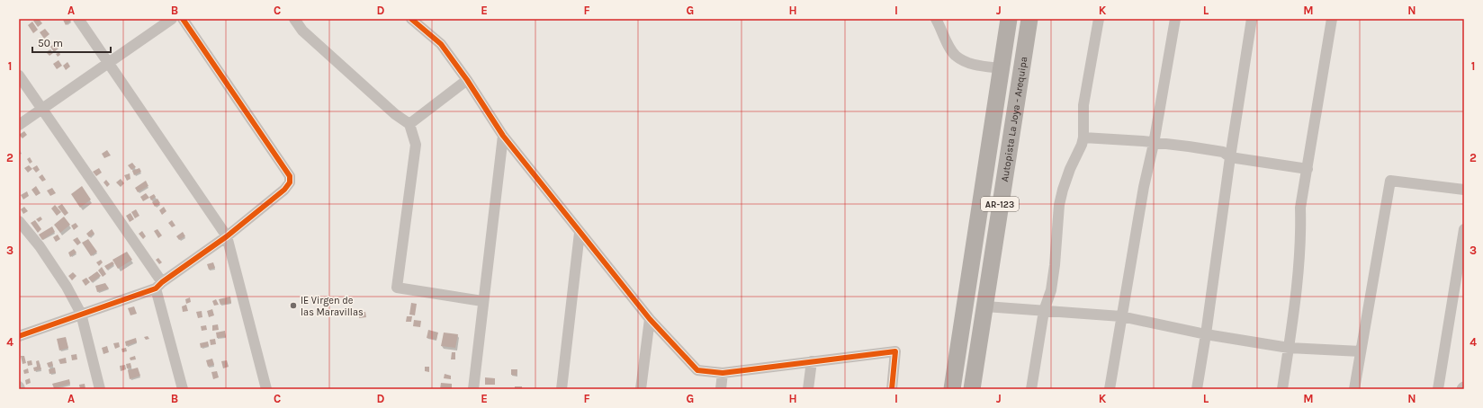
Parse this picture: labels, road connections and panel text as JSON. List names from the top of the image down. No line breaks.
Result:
{"streets":{"main road":["Autopista La Joya - Arequipa","AR-123"]},"places":["IE Virgen de las Maravillas"],"scale_bar":"50 m","grid":{"columns":["A","B","C","D","E","F","G","H","I","J","K","L","M","N"],"rows":["1","2","3","4"]}}
